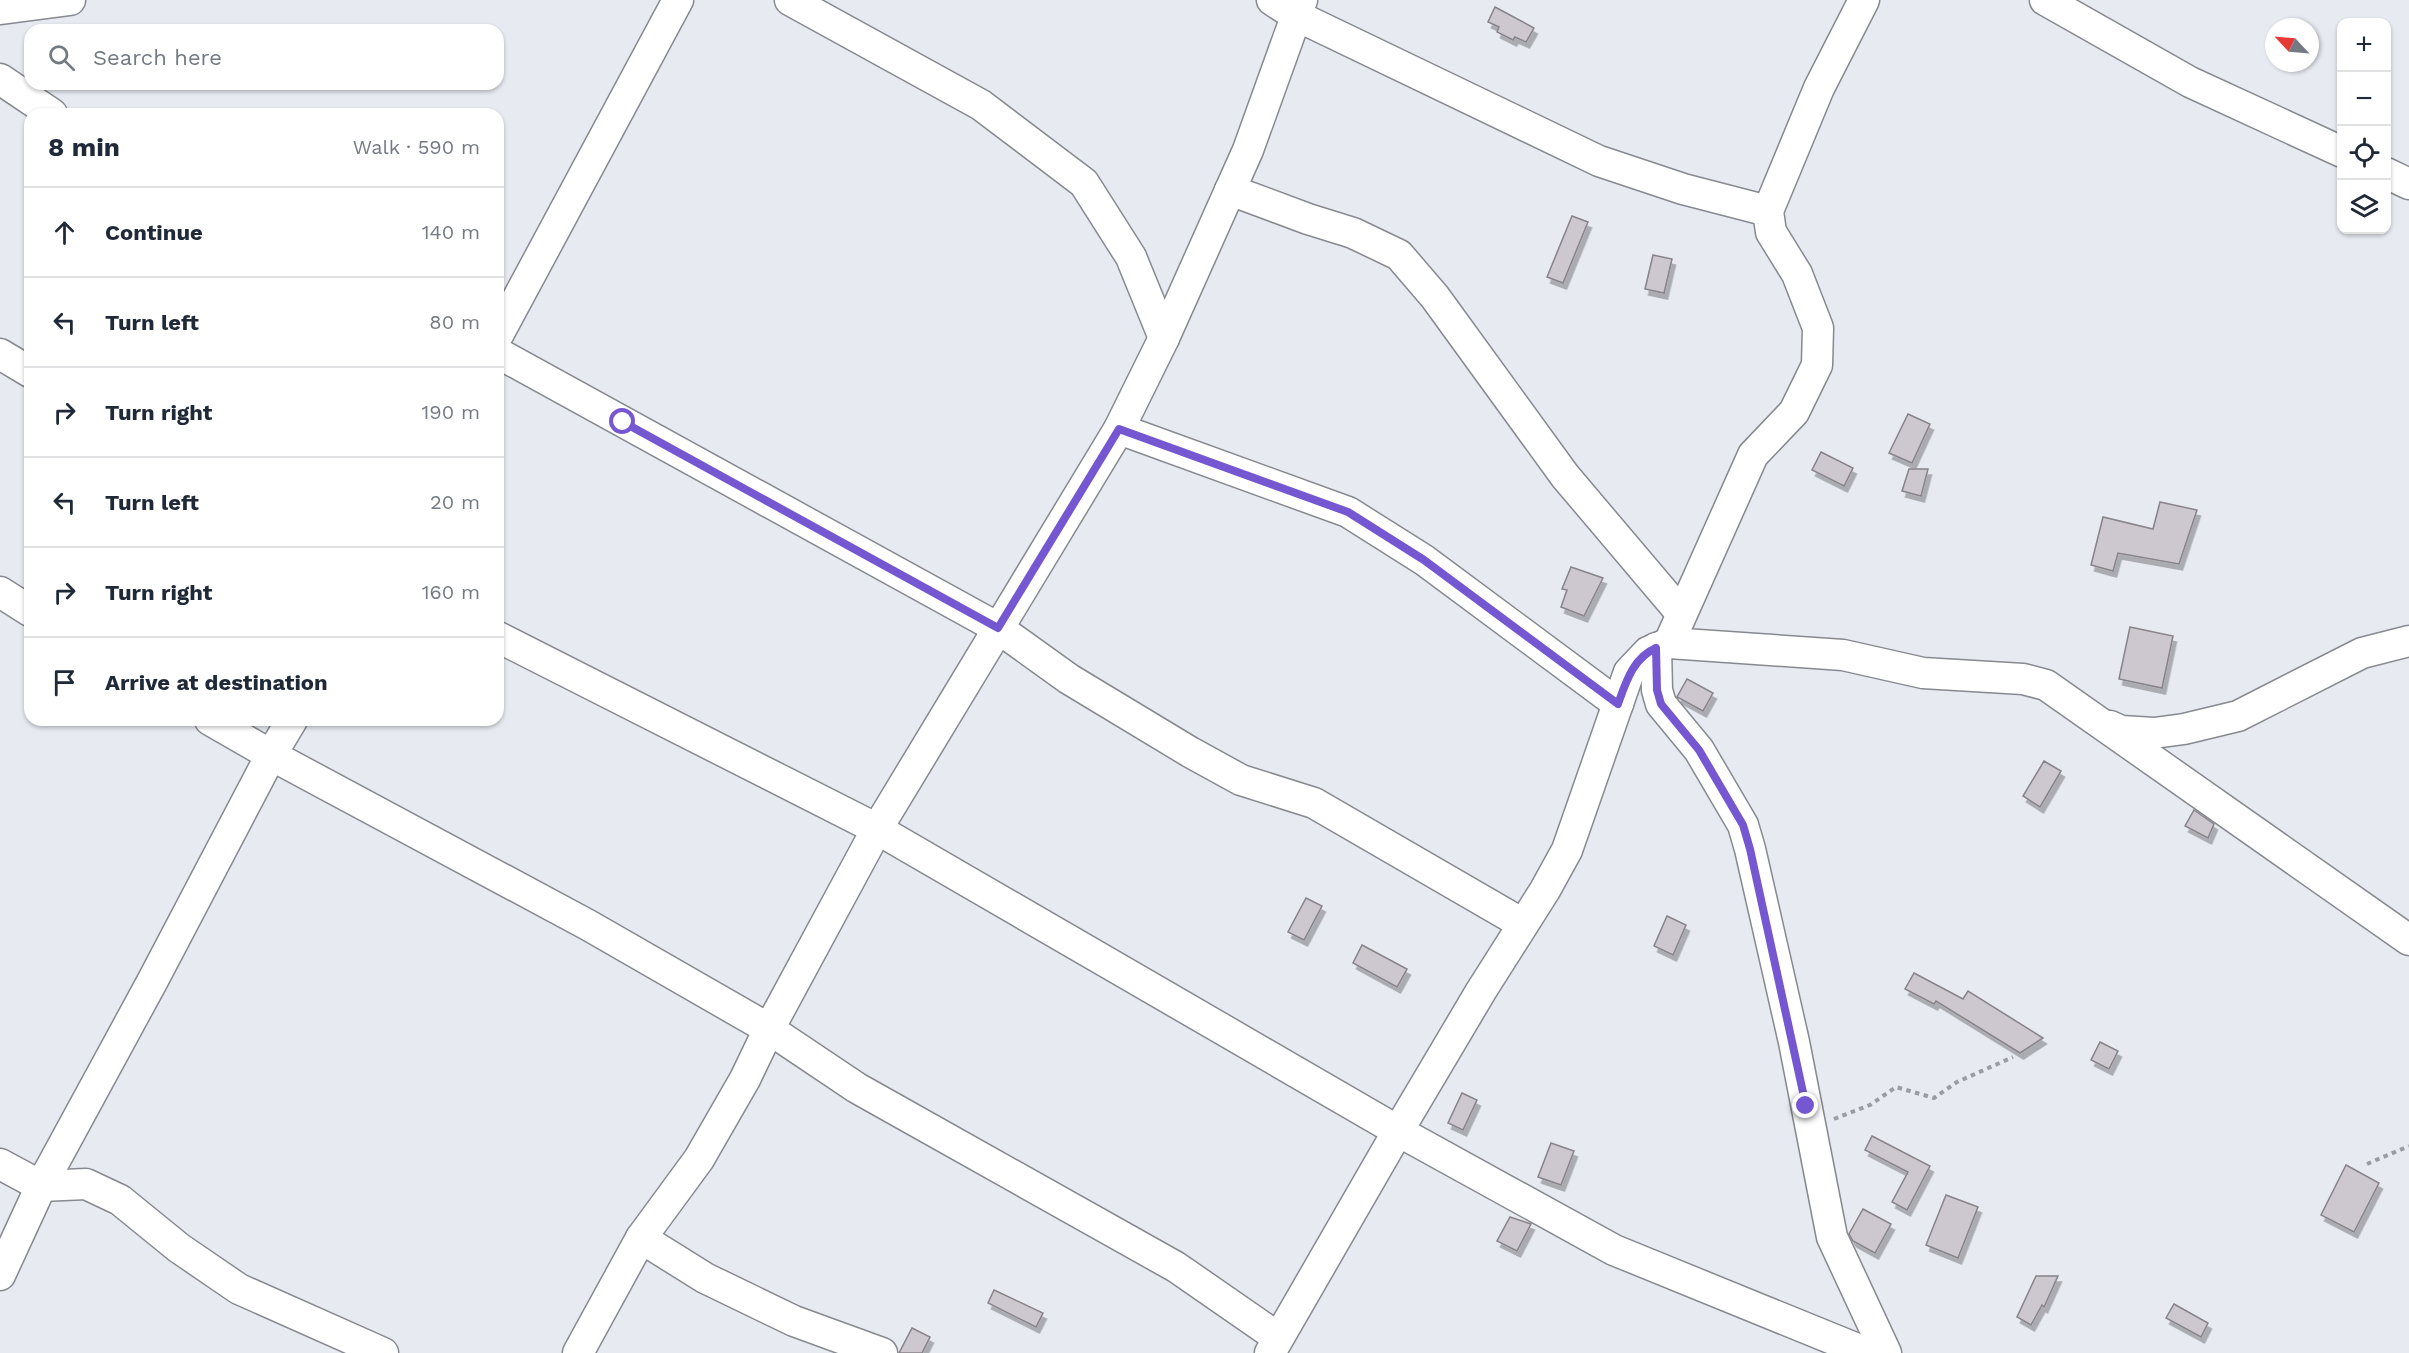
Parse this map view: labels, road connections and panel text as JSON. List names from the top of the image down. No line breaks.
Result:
{"north":"top left","page":{"map_buttons":["+","−"],"search":"Search here","heading":["8 min","Walk · 590 m"],"list":[["Continue","140 m"],["Turn left","80 m"],["Turn right","190 m"],["Turn left","20 m"],["Turn right","160 m"],"Arrive at destination"]}}
